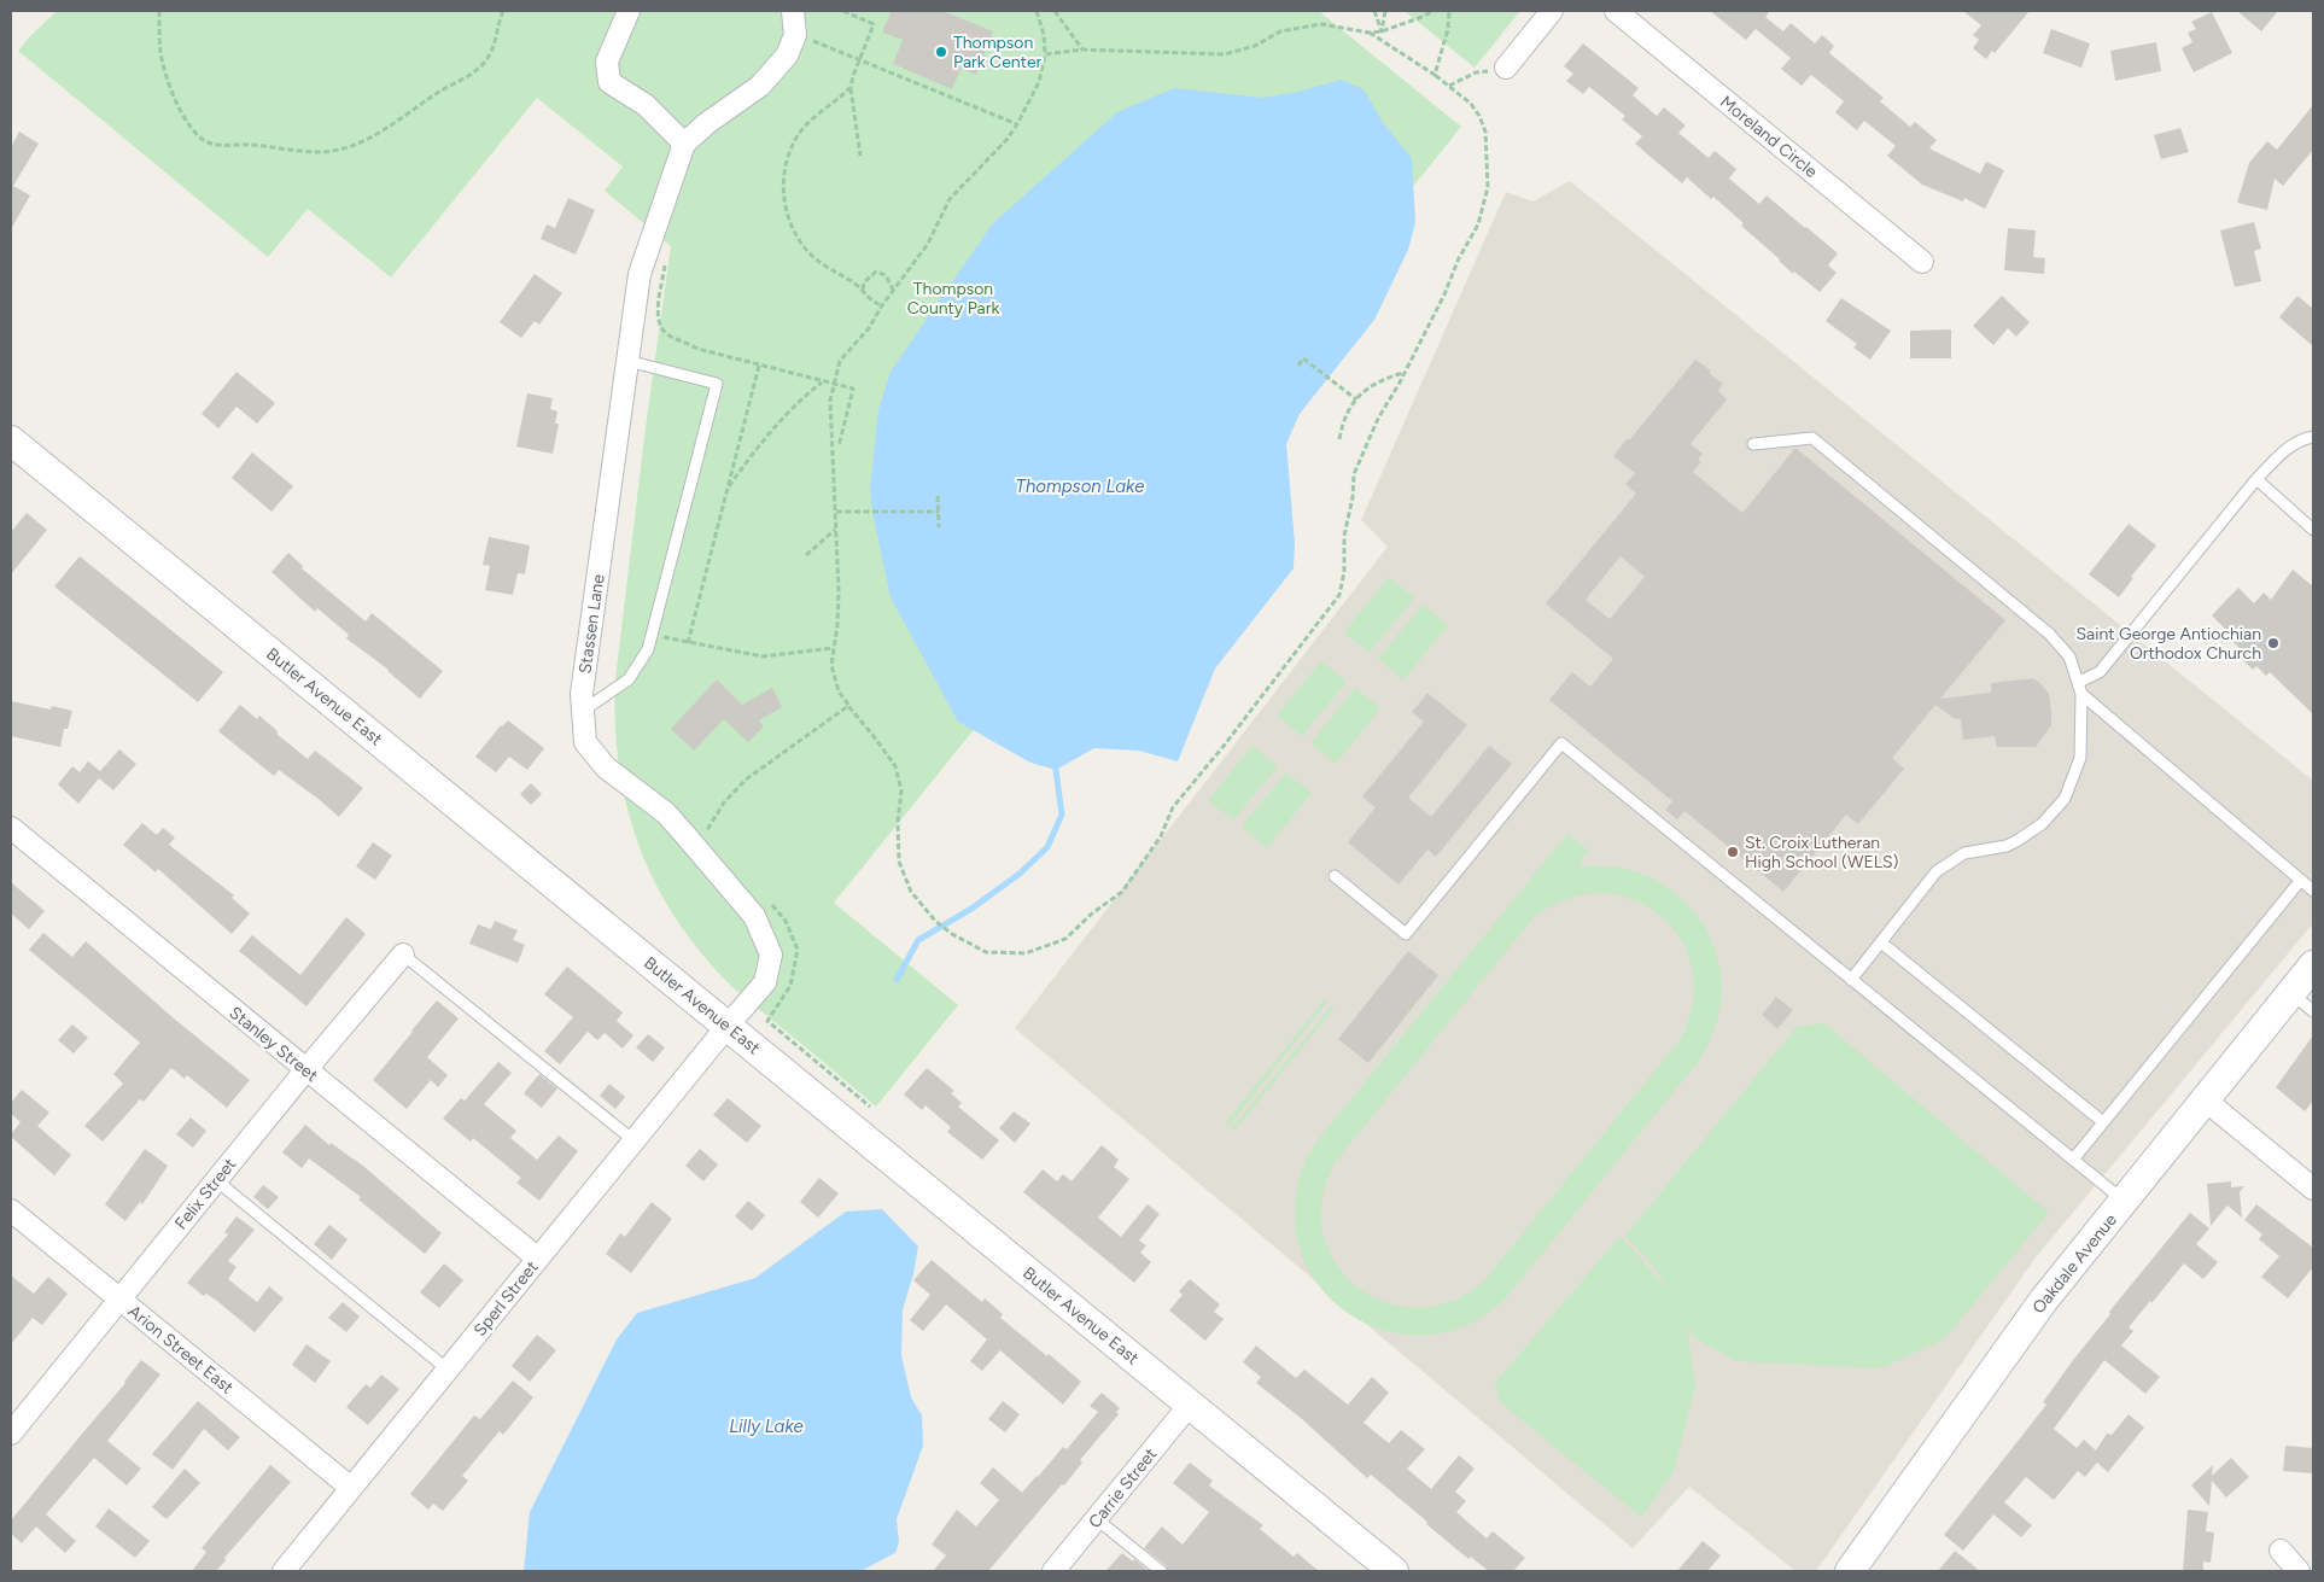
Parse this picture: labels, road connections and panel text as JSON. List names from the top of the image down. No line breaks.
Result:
{"streets":{"street":["Moreland Circle","Stassen Lane","Butler Avenue East","Stanley Street","Felix Street","Oakdale Avenue","Sperl Street","Arion Street East","Carrie Street"]},"crossings":[["Stassen Lane","Butler Avenue East"],["Stassen Lane","Sperl Street"],["Butler Avenue East","Sperl Street"],["Butler Avenue East","Carrie Street"],["Stanley Street","Felix Street"],["Stanley Street","Sperl Street"],["Felix Street","Arion Street East"],["Sperl Street","Arion Street East"]],"water":["Thompson Lake","Lilly Lake"],"parks":["Thompson County Park"],"places":["Thompson Park Center","Saint George Antiochian Orthodox Church","St. Croix Lutheran High School (WELS)"]}
